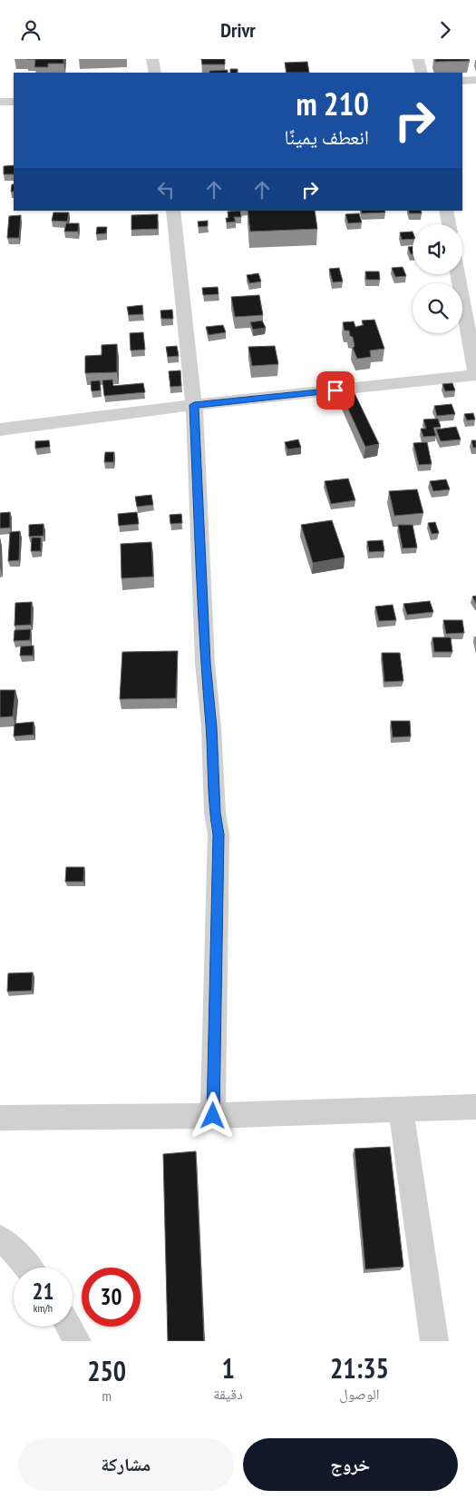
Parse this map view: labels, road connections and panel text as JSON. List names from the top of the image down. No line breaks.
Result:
{"page":{"header":"Drivr","turn":["210 m","انعطف يمينًا"],"speed":"21 km/h","limit":"30","eta":["21:35","الوصول","1","دقيقة","250","m"],"buttons":["خروج","مشاركة"]}}
